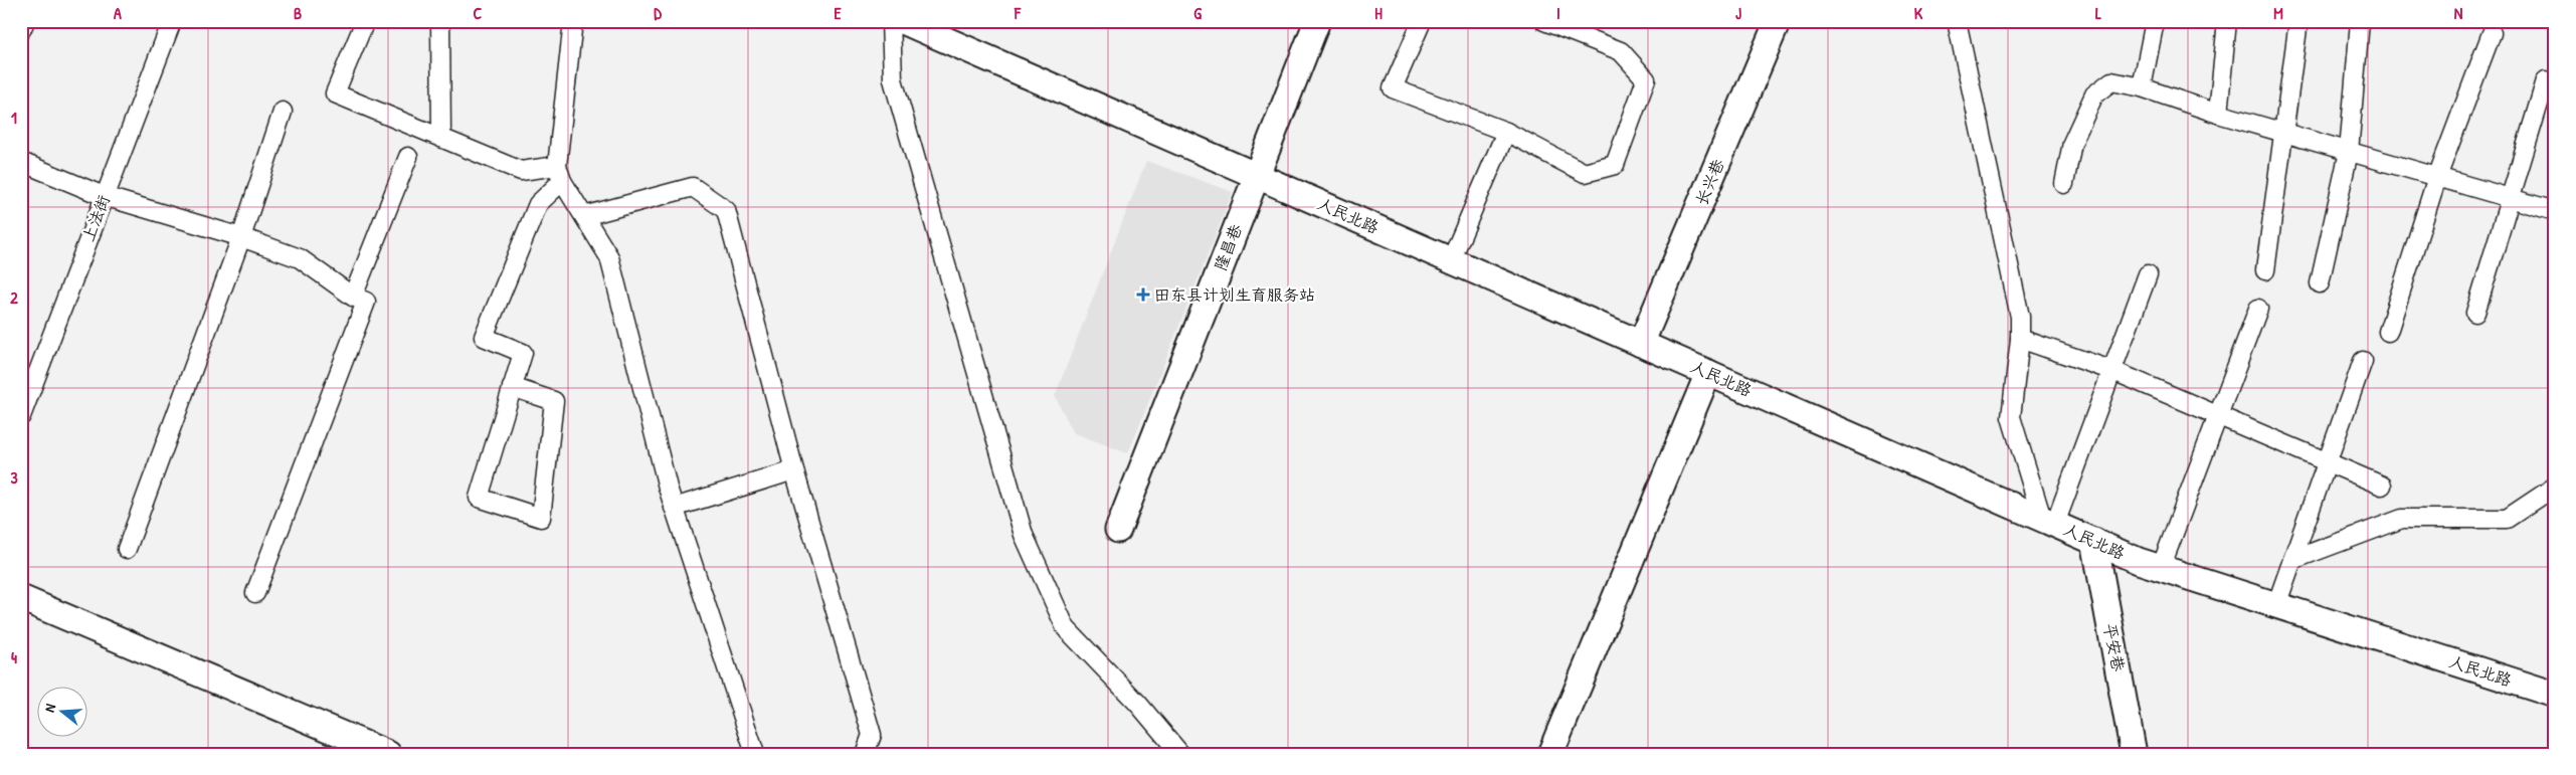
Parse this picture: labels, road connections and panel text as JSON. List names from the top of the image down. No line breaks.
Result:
{"streets":{"street":["长兴巷","人民北路","上法街","隆昌巷","平安巷"]},"crossings":[["长兴巷","人民北路"],["人民北路","隆昌巷"],["人民北路","平安巷"]],"places":{"health":["田东县计划生育服务站"]},"north":"left","grid":{"columns":["A","B","C","D","E","F","G","H","I","J","K","L","M","N"],"rows":["1","2","3","4"]}}
